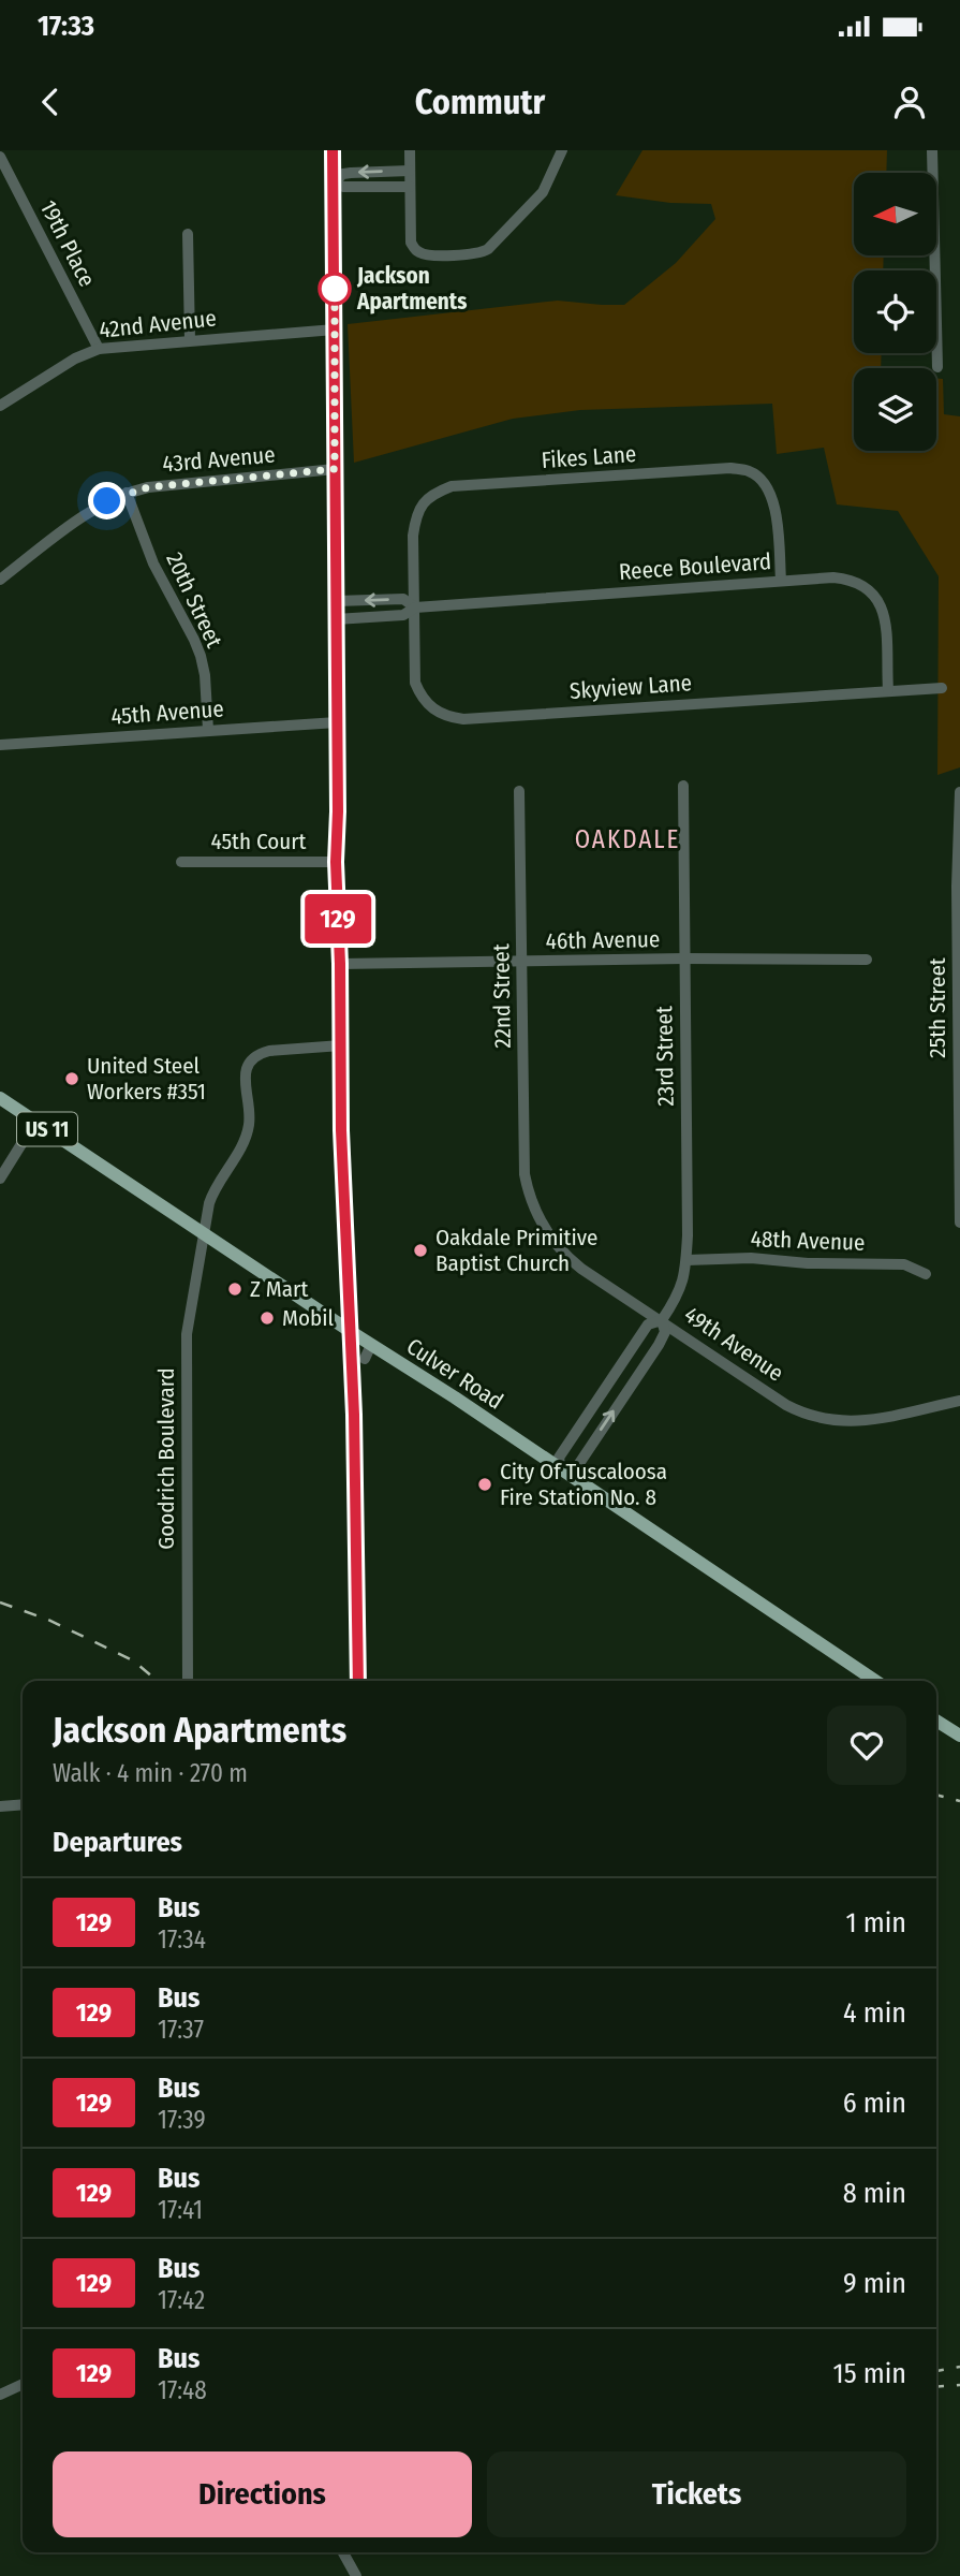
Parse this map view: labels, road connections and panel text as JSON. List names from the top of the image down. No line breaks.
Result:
{"streets":{"main road":["US 11","Culver Road"],"street":["19th Place","42nd Avenue","Fikes Lane","43rd Avenue","Reece Boulevard","20th Street","Skyview Lane","45th Avenue","45th Court","46th Avenue","22nd Street","25th Street","23rd Street","48th Avenue","49th Avenue","Goodrich Boulevard"]},"crossings":[["19th Place","42nd Avenue"],["Fikes Lane","Reece Boulevard"],["Fikes Lane","Skyview Lane"],["43rd Avenue","20th Street"],["Reece Boulevard","Skyview Lane"],["20th Street","45th Avenue"],["46th Avenue","22nd Street"],["46th Avenue","23rd Street"],["22nd Street","49th Avenue"],["23rd Street","48th Avenue"],["23rd Street","49th Avenue"],["23rd Street","Culver Road"],["Culver Road","Goodrich Boulevard"]],"districts":["OAKDALE"],"places":["Jackson Apartments","United Steel Workers #351","Oakdale Primitive Baptist Church","Z Mart","Mobil","City Of Tuscaloosa Fire Station No. 8"],"lines":["bus line 129"],"north":"left","page":{"status":"17:33","header":"Commutr","on_map":"129","heading":[["Jackson Apartments","Walk · 4 min · 270 m"],"Departures"],"list":[{"mark":"129","name":"Bus","note":"17:34","value":"1 min"},{"mark":"129","name":"Bus","note":"17:37","value":"4 min"},{"mark":"129","name":"Bus","note":"17:39","value":"6 min"},{"mark":"129","name":"Bus","note":"17:41","value":"8 min"},{"mark":"129","name":"Bus","note":"17:42","value":"9 min"},{"mark":"129","name":"Bus","note":"17:48","value":"15 min"}],"buttons":["Directions","Tickets"]}}
